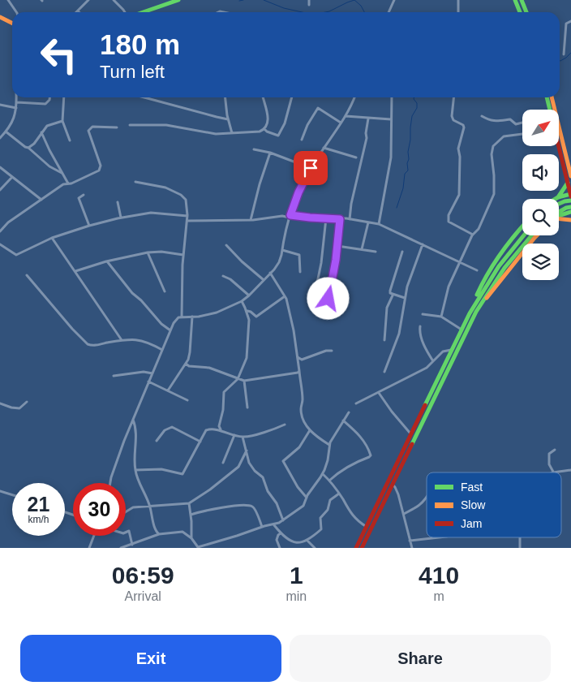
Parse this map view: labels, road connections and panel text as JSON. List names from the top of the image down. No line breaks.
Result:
{"legend":["Fast","Slow","Jam"],"north":"top right","page":{"turn":["180 m","Turn left"],"speed":"21 km/h","limit":"30","eta":["06:59","Arrival","1","min","410","m"],"buttons":["Exit","Share"]}}
